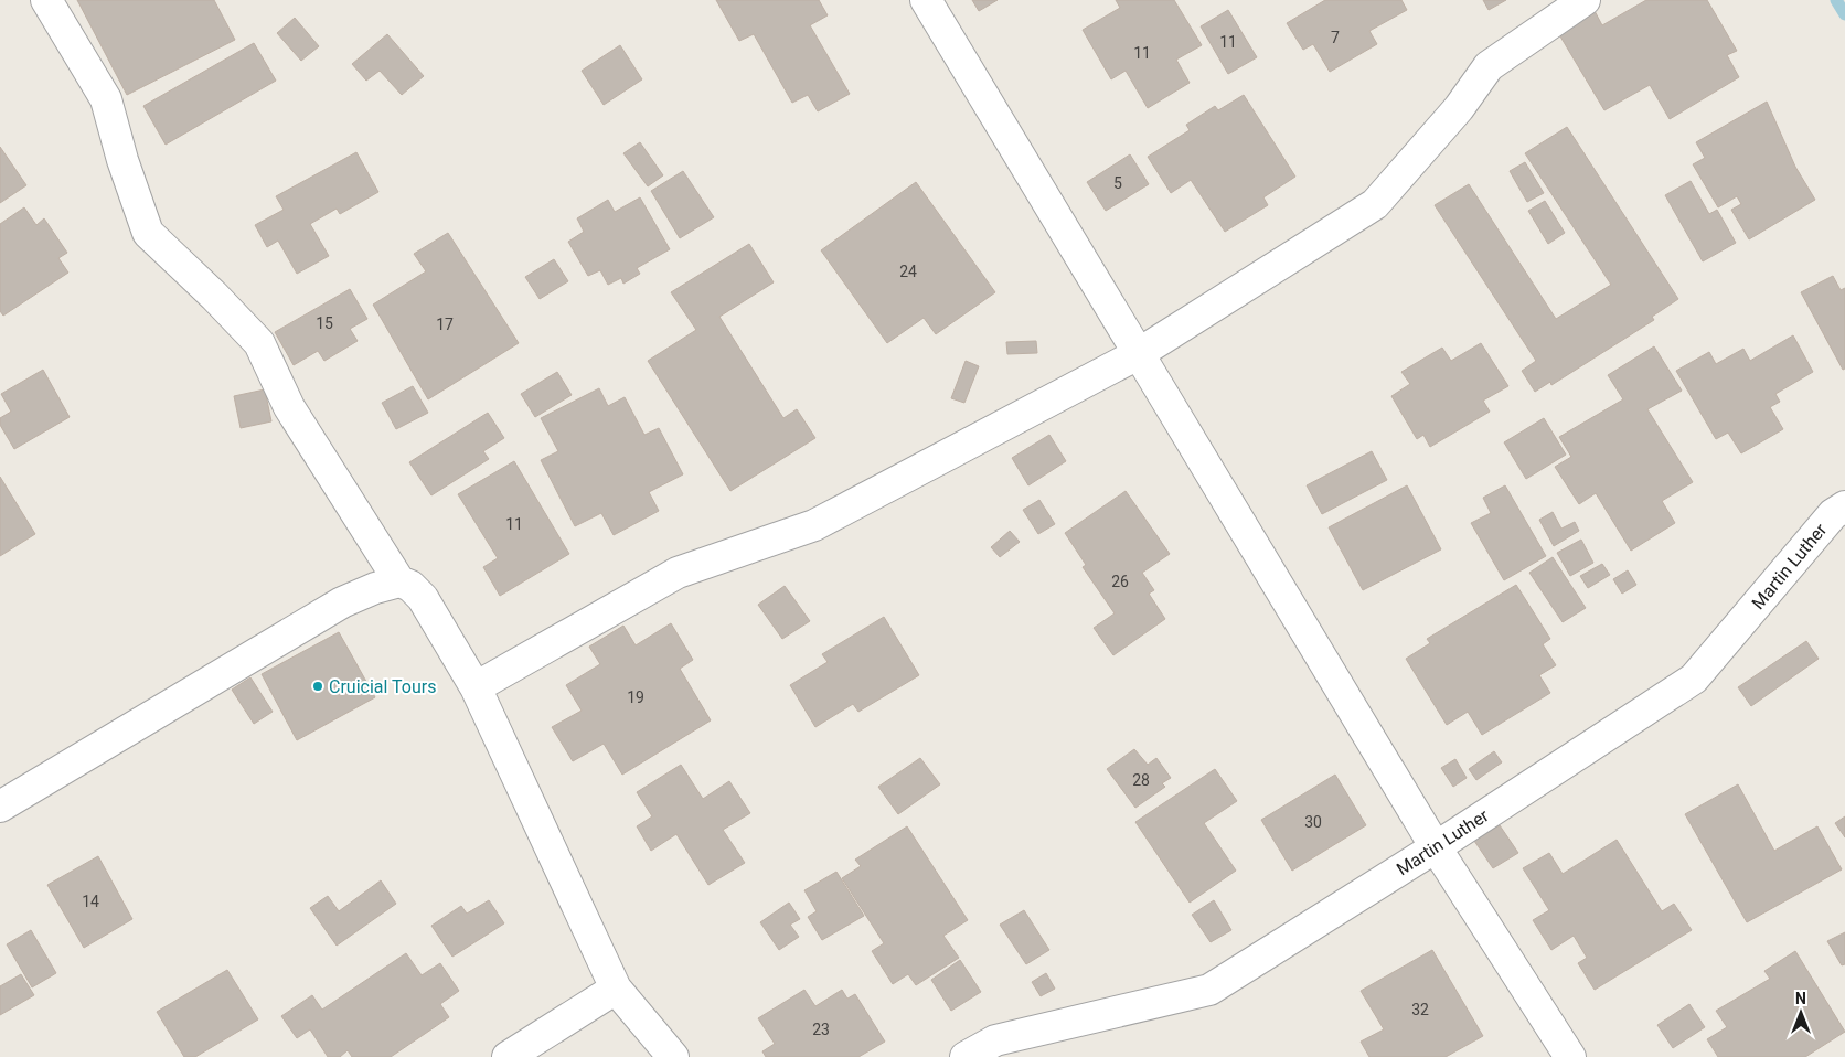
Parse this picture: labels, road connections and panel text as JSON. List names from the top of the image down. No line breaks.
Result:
{"streets":{"street":["Martin Luther"]},"places":["Cruicial Tours"],"house_numbers":["7","11","11","5","24","15","17","11","26","19","28","30","14","32","23"],"north":"top"}
